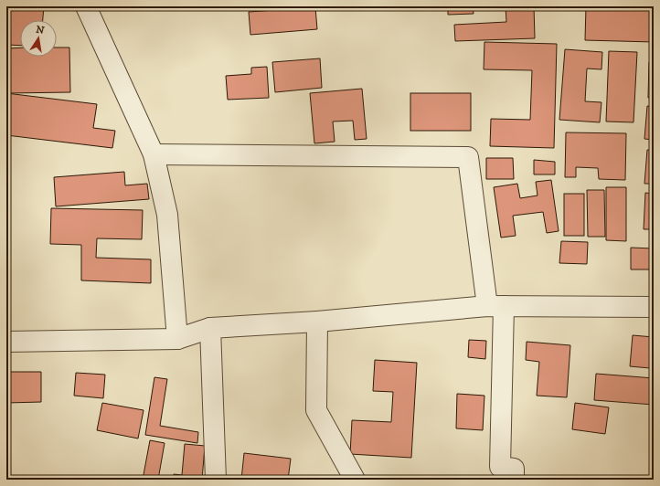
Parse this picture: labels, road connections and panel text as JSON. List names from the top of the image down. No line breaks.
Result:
{"north":"top"}
